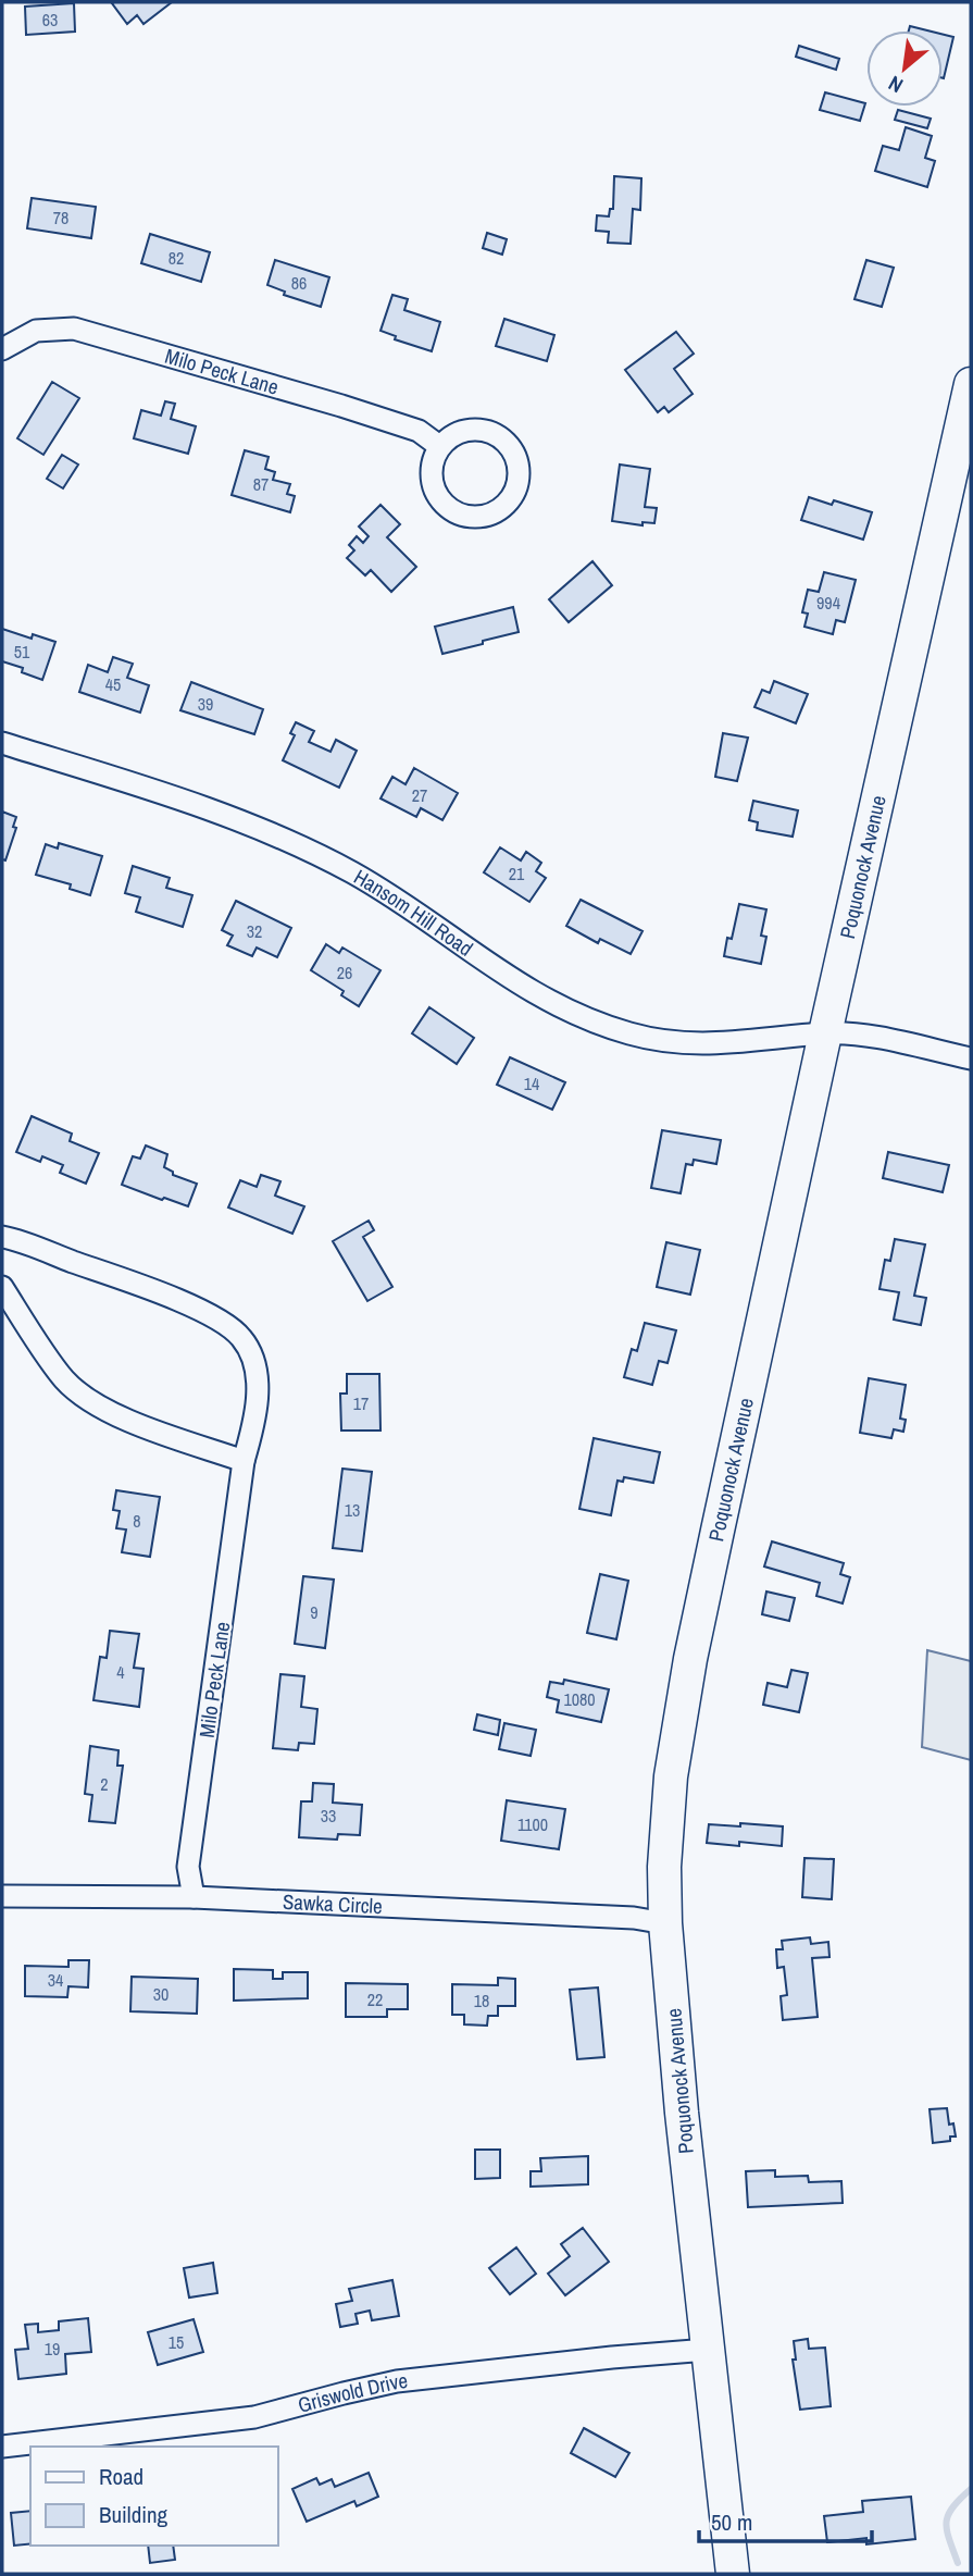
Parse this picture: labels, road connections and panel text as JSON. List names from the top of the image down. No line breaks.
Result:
{"streets":{"main road":["Poquonock Avenue"],"street":["Milo Peck Lane","Hansom Hill Road","Sawka Circle","Griswold Drive"]},"crossings":[["Milo Peck Lane","Sawka Circle"],["Poquonock Avenue","Hansom Hill Road"],["Poquonock Avenue","Sawka Circle"],["Poquonock Avenue","Griswold Drive"]],"house_numbers":["63","78","82","86","87","994","51","45","39","27","21","32","26","14","17","13","8","9","4","1080","2","33","1100","34","30","22","18","15","19"],"legend":["Road","Building"],"scale_bar":"50 m","north":"bottom left"}
